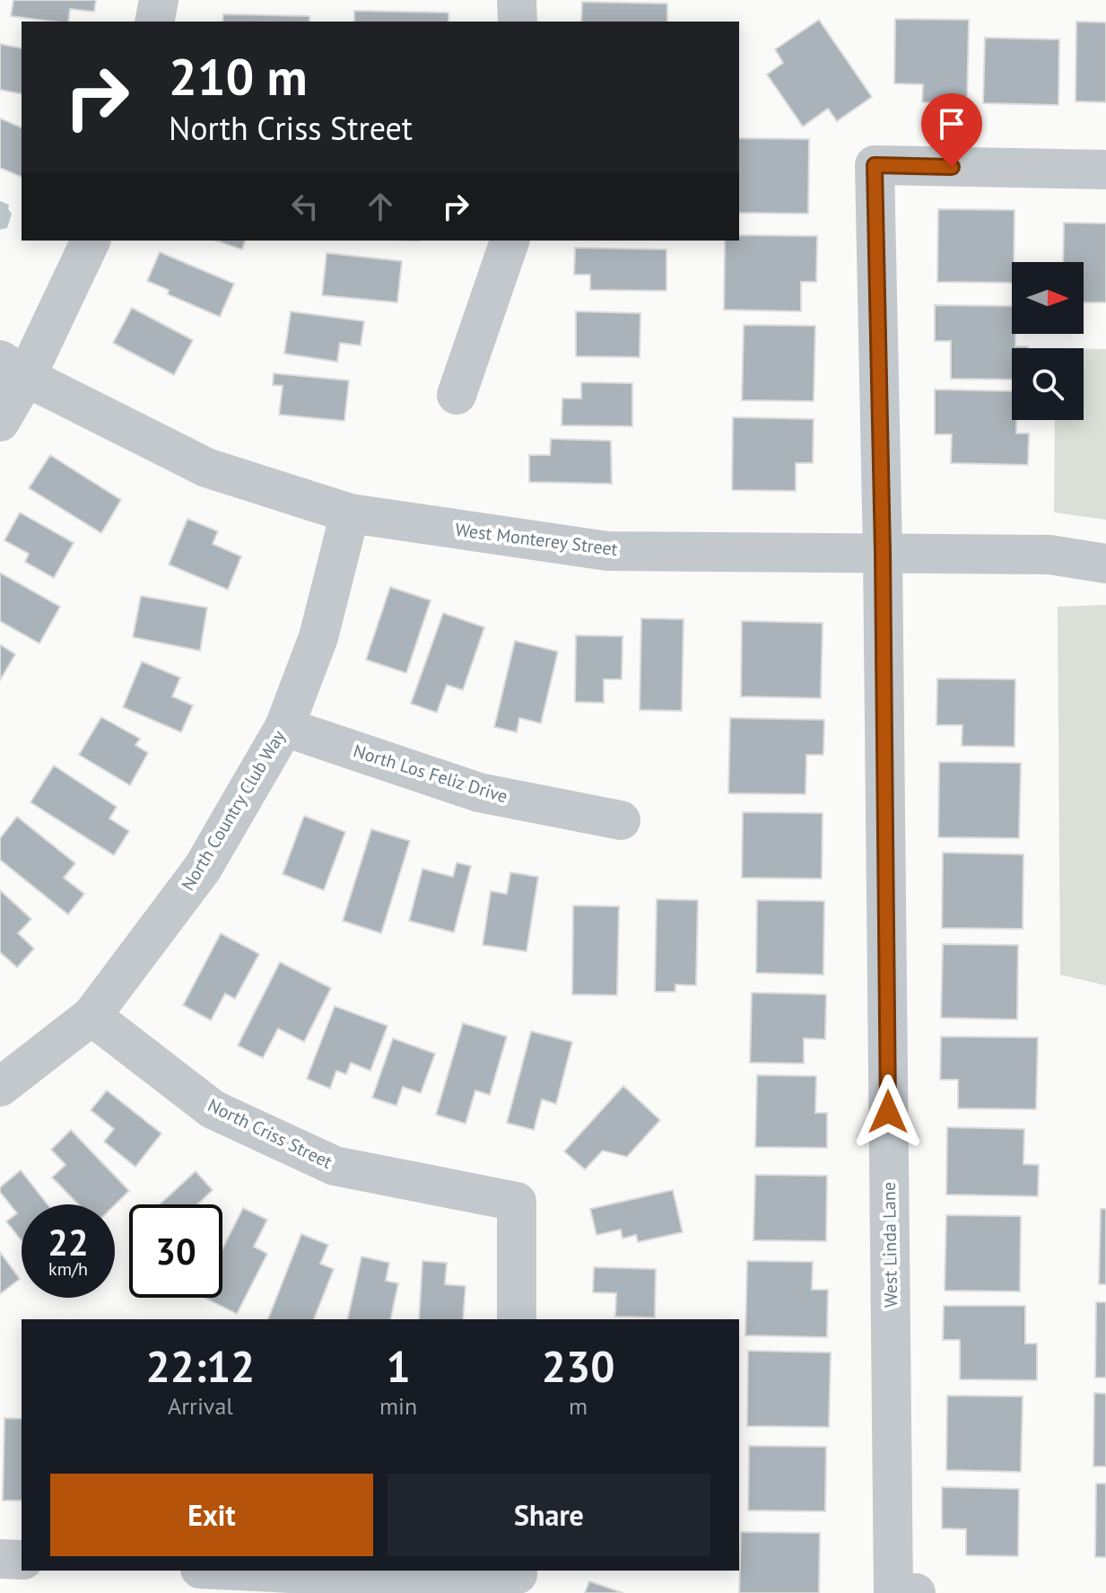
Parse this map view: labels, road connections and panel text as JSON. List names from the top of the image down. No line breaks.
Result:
{"streets":{"street":["West Monterey Street","North Los Feliz Drive","North Country Club Way","North Criss Street","West Linda Lane"]},"crossings":[["West Monterey Street","North Country Club Way"],["West Monterey Street","West Linda Lane"],["North Los Feliz Drive","North Country Club Way"],["North Country Club Way","North Criss Street"]],"north":"right","page":{"turn":["210 m","North Criss Street"],"speed":"22 km/h","limit":"30","eta":["22:12","Arrival","1","min","230","m"],"buttons":["Exit","Share"]}}
